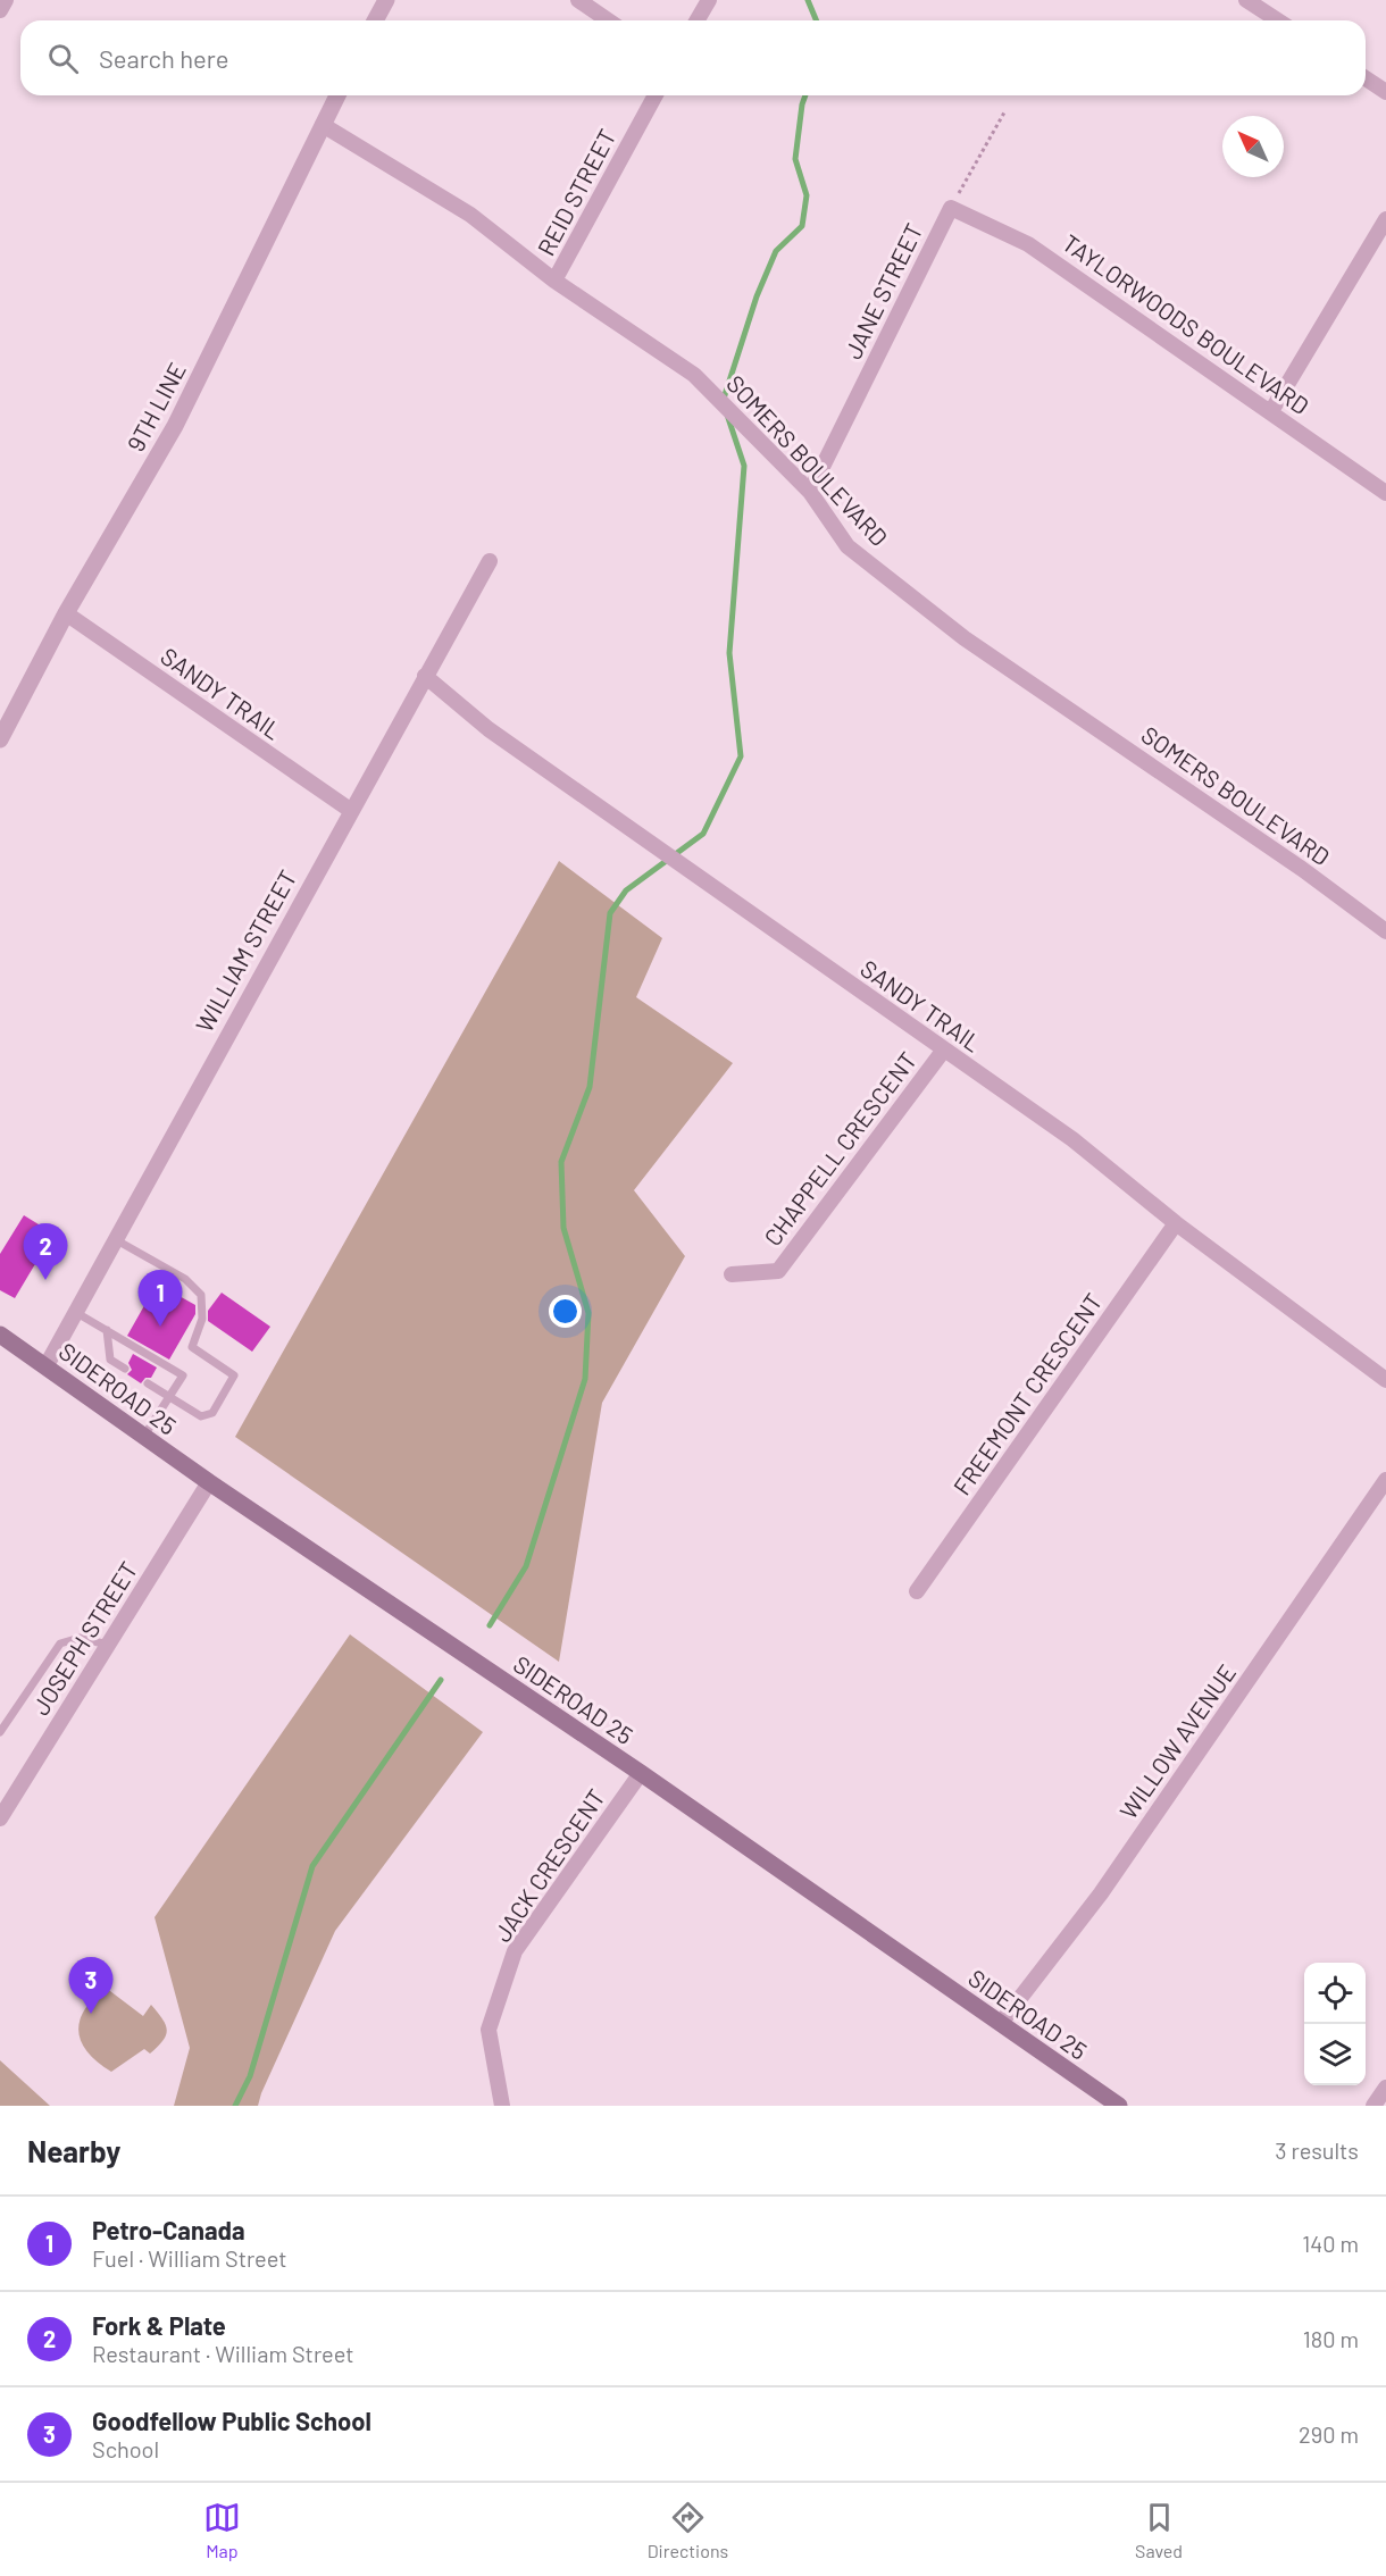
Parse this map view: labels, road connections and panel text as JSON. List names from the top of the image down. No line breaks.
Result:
{"streets":{"main road":["SIDEROAD 25"],"street":["REID STREET","JANE STREET","TAYLORWOODS BOULEVARD","9TH LINE","SOMERS BOULEVARD","SANDY TRAIL","WILLIAM STREET","CHAPPELL CRESCENT","FREEMONT CRESCENT","JOSEPH STREET","WILLOW AVENUE","JACK CRESCENT"]},"crossings":[["REID STREET","SOMERS BOULEVARD"],["JANE STREET","TAYLORWOODS BOULEVARD"],["JANE STREET","SOMERS BOULEVARD"],["9TH LINE","SOMERS BOULEVARD"],["9TH LINE","SANDY TRAIL"],["SANDY TRAIL","WILLIAM STREET"],["SANDY TRAIL","CHAPPELL CRESCENT"],["SANDY TRAIL","FREEMONT CRESCENT"],["WILLIAM STREET","SIDEROAD 25"],["SIDEROAD 25","JOSEPH STREET"],["SIDEROAD 25","WILLOW AVENUE"],["SIDEROAD 25","JACK CRESCENT"]],"north":"top left","page":{"search":"Search here","pins":["2","1","3"],"heading":["Nearby","3 results"],"list":[{"mark":"1","name":"Petro-Canada","note":"Fuel · William Street","value":"140 m"},{"mark":"2","name":"Fork & Plate","note":"Restaurant · William Street","value":"180 m"},{"mark":"3","name":"Goodfellow Public School","note":"School","value":"290 m"}],"nav":["Map","Directions","Saved"]}}
